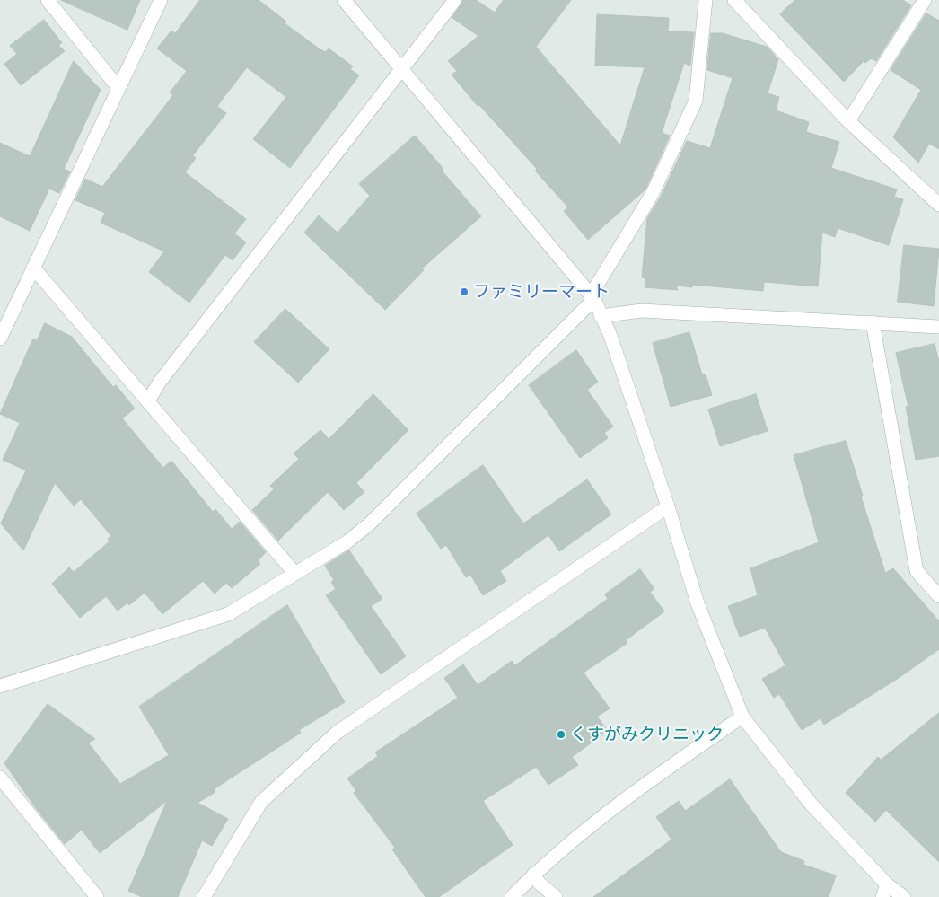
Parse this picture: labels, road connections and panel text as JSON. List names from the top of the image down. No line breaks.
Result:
{"places":["ファミリーマート","くすがみクリニック"]}
